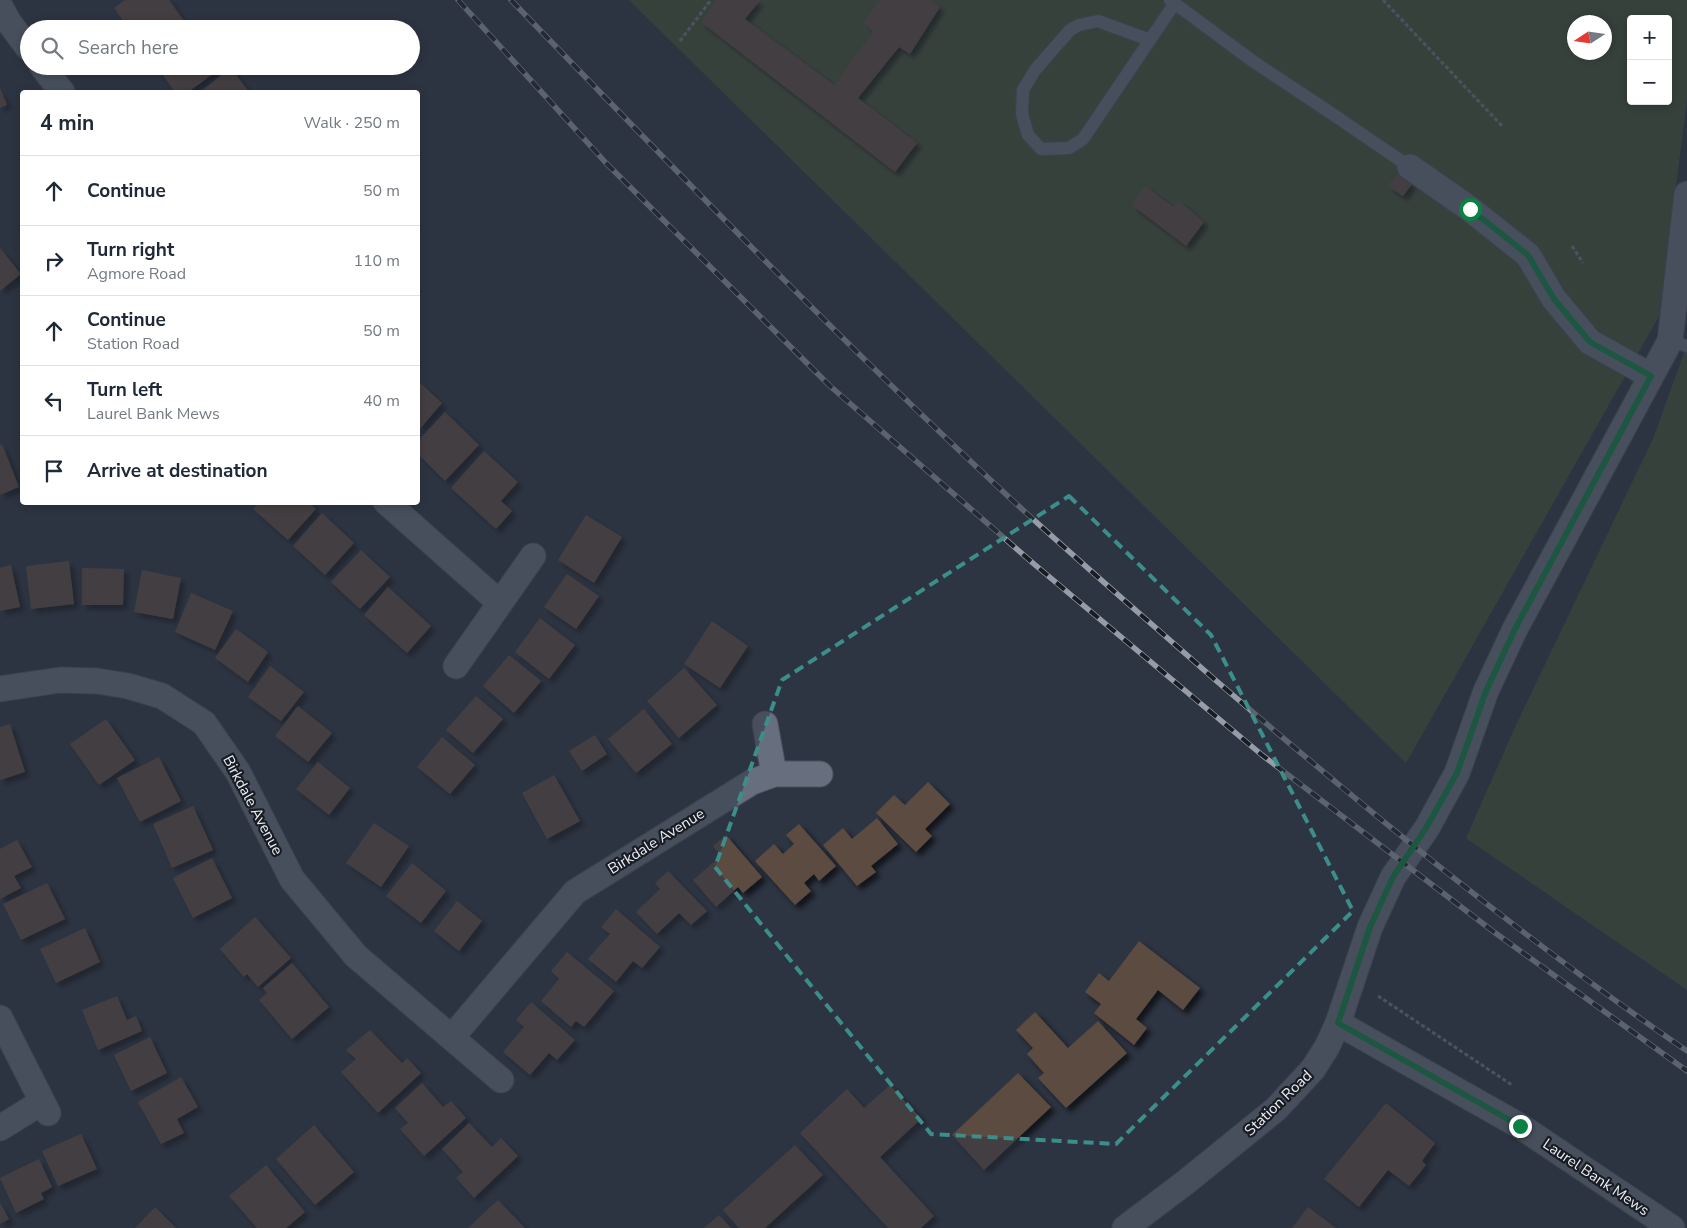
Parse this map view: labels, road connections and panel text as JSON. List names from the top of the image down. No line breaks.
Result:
{"streets":{"street":["Birkdale Avenue","Station Road","Laurel Bank Mews"]},"crossings":[["Station Road","Laurel Bank Mews"]],"north":"left","page":{"map_buttons":["+","−"],"search":"Search here","heading":["4 min","Walk · 250 m"],"list":[["Continue","50 m"],["Turn right","Agmore Road","110 m"],["Continue","Station Road","50 m"],["Turn left","Laurel Bank Mews","40 m"],"Arrive at destination"]}}
